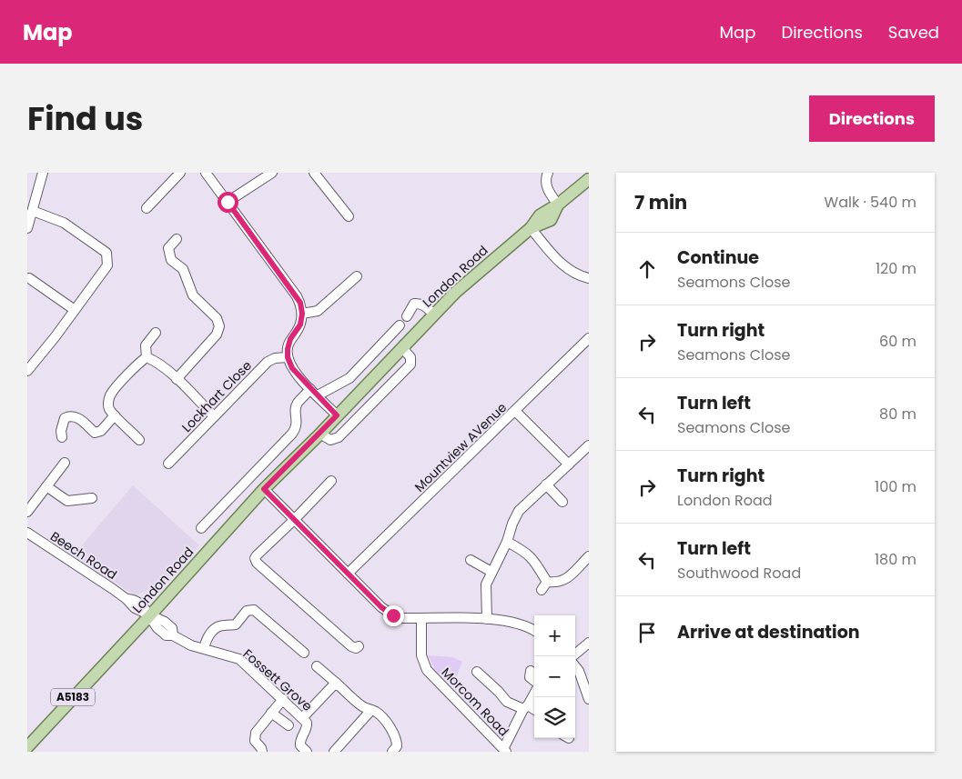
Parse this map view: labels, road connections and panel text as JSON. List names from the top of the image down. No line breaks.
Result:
{"streets":{"main road":["London Road","A5183"],"street":["Lockhart Close","Mountview AVenue","Beech Road","Fossett Grove","Morcom Road"]},"crossings":[["London Road","Beech Road"],["London Road","Fossett Grove"],["Beech Road","Fossett Grove"]],"page":{"header":"Map","nav":["Map","Directions","Saved"],"title":"Find us","buttons":"Directions","heading":["7 min","Walk · 540 m"],"list":[["Continue","Seamons Close","120 m"],["Turn right","Seamons Close","60 m"],["Turn left","Seamons Close","80 m"],["Turn right","London Road","100 m"],["Turn left","Southwood Road","180 m"],"Arrive at destination"],"map_buttons":["+","−"]}}
